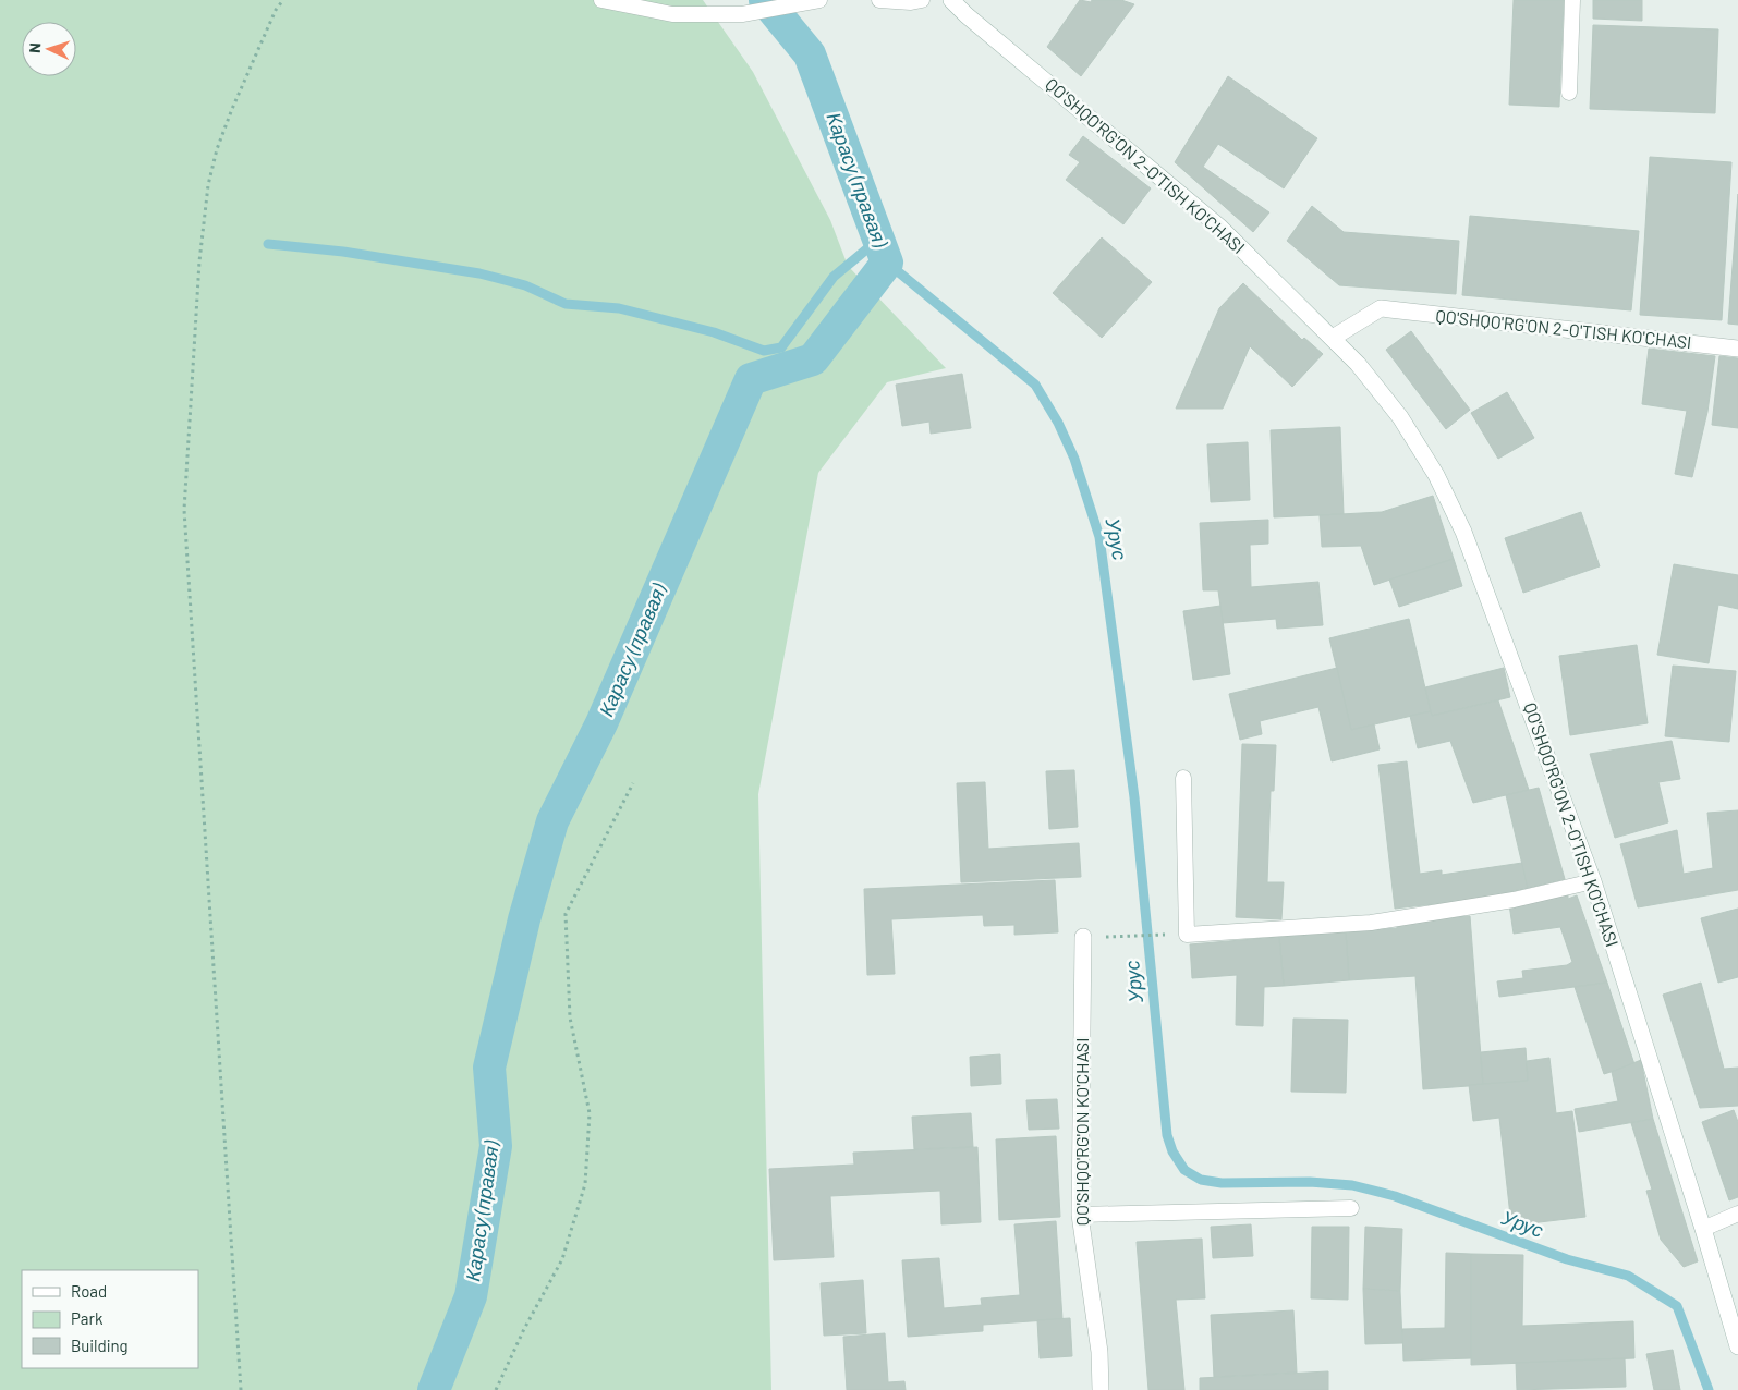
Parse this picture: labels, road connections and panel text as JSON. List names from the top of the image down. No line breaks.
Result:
{"streets":{"street":["QO'SHQO'RG'ON 2-O'TISH KO'CHASI","QO'SHQO'RG'ON KO'CHASI"]},"water":["Карасу (правая)","Урус"],"legend":["Road","Park","Building"],"north":"left"}
